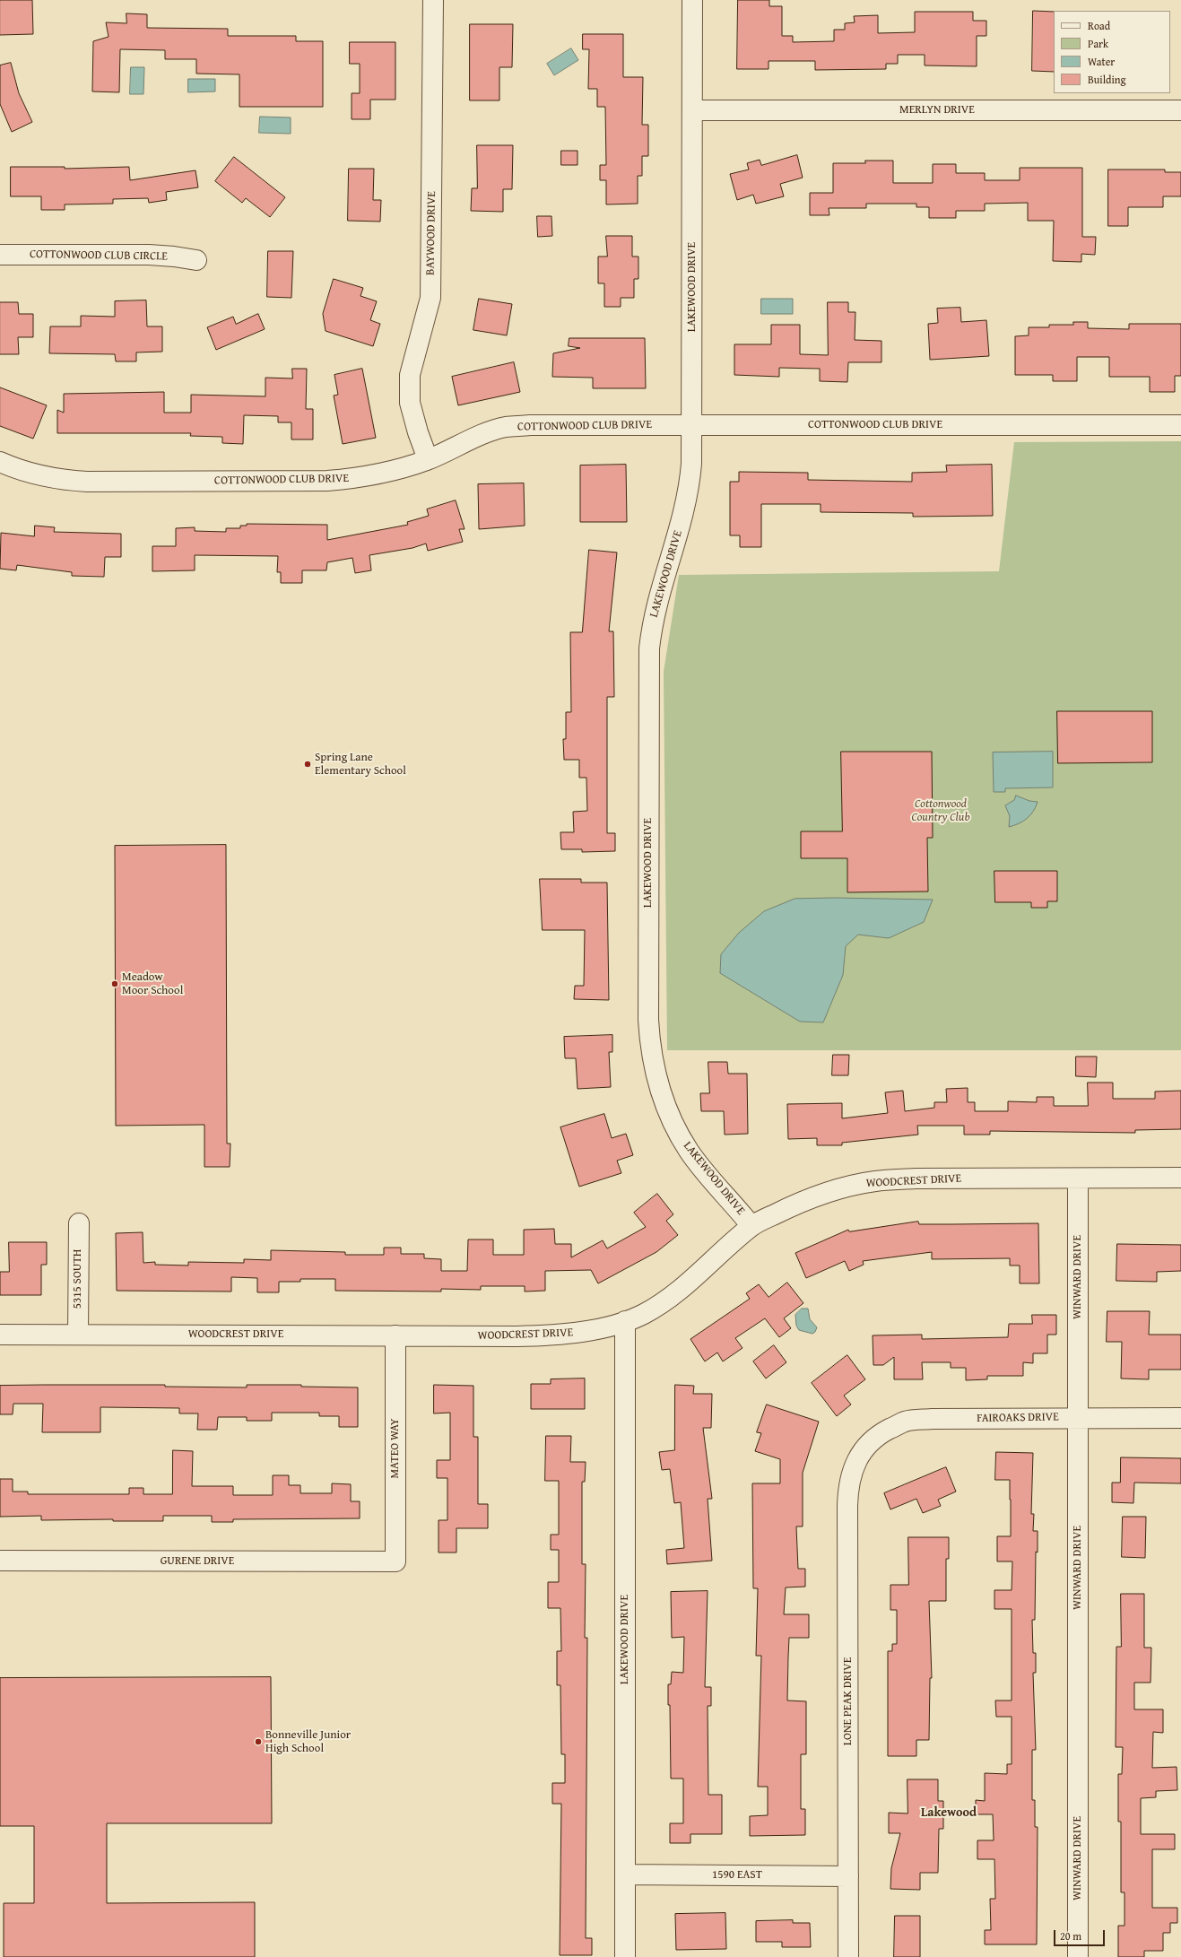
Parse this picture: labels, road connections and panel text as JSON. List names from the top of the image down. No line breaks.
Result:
{"streets":{"street":["MERLYN DRIVE","BAYWOOD DRIVE","COTTONWOOD CLUB CIRCLE","LAKEWOOD DRIVE","COTTONWOOD CLUB DRIVE","WOODCREST DRIVE","WINWARD DRIVE","5315 SOUTH","FAIROAKS DRIVE","MATEO WAY","GURENE DRIVE","LONE PEAK DRIVE","1590 EAST"]},"crossings":[["MERLYN DRIVE","LAKEWOOD DRIVE"],["BAYWOOD DRIVE","COTTONWOOD CLUB DRIVE"],["LAKEWOOD DRIVE","COTTONWOOD CLUB DRIVE"],["LAKEWOOD DRIVE","WOODCREST DRIVE"],["LAKEWOOD DRIVE","1590 EAST"],["WOODCREST DRIVE","WINWARD DRIVE"],["WOODCREST DRIVE","5315 SOUTH"],["WOODCREST DRIVE","MATEO WAY"],["WINWARD DRIVE","FAIROAKS DRIVE"],["FAIROAKS DRIVE","LONE PEAK DRIVE"],["MATEO WAY","GURENE DRIVE"],["LONE PEAK DRIVE","1590 EAST"]],"districts":["Lakewood"],"parks":["Cottonwood Country Club"],"places":["Spring Lane Elementary School","Meadow Moor School","Bonneville Junior High School"],"legend":["Road","Park","Water","Building"],"scale_bar":"20 m"}
